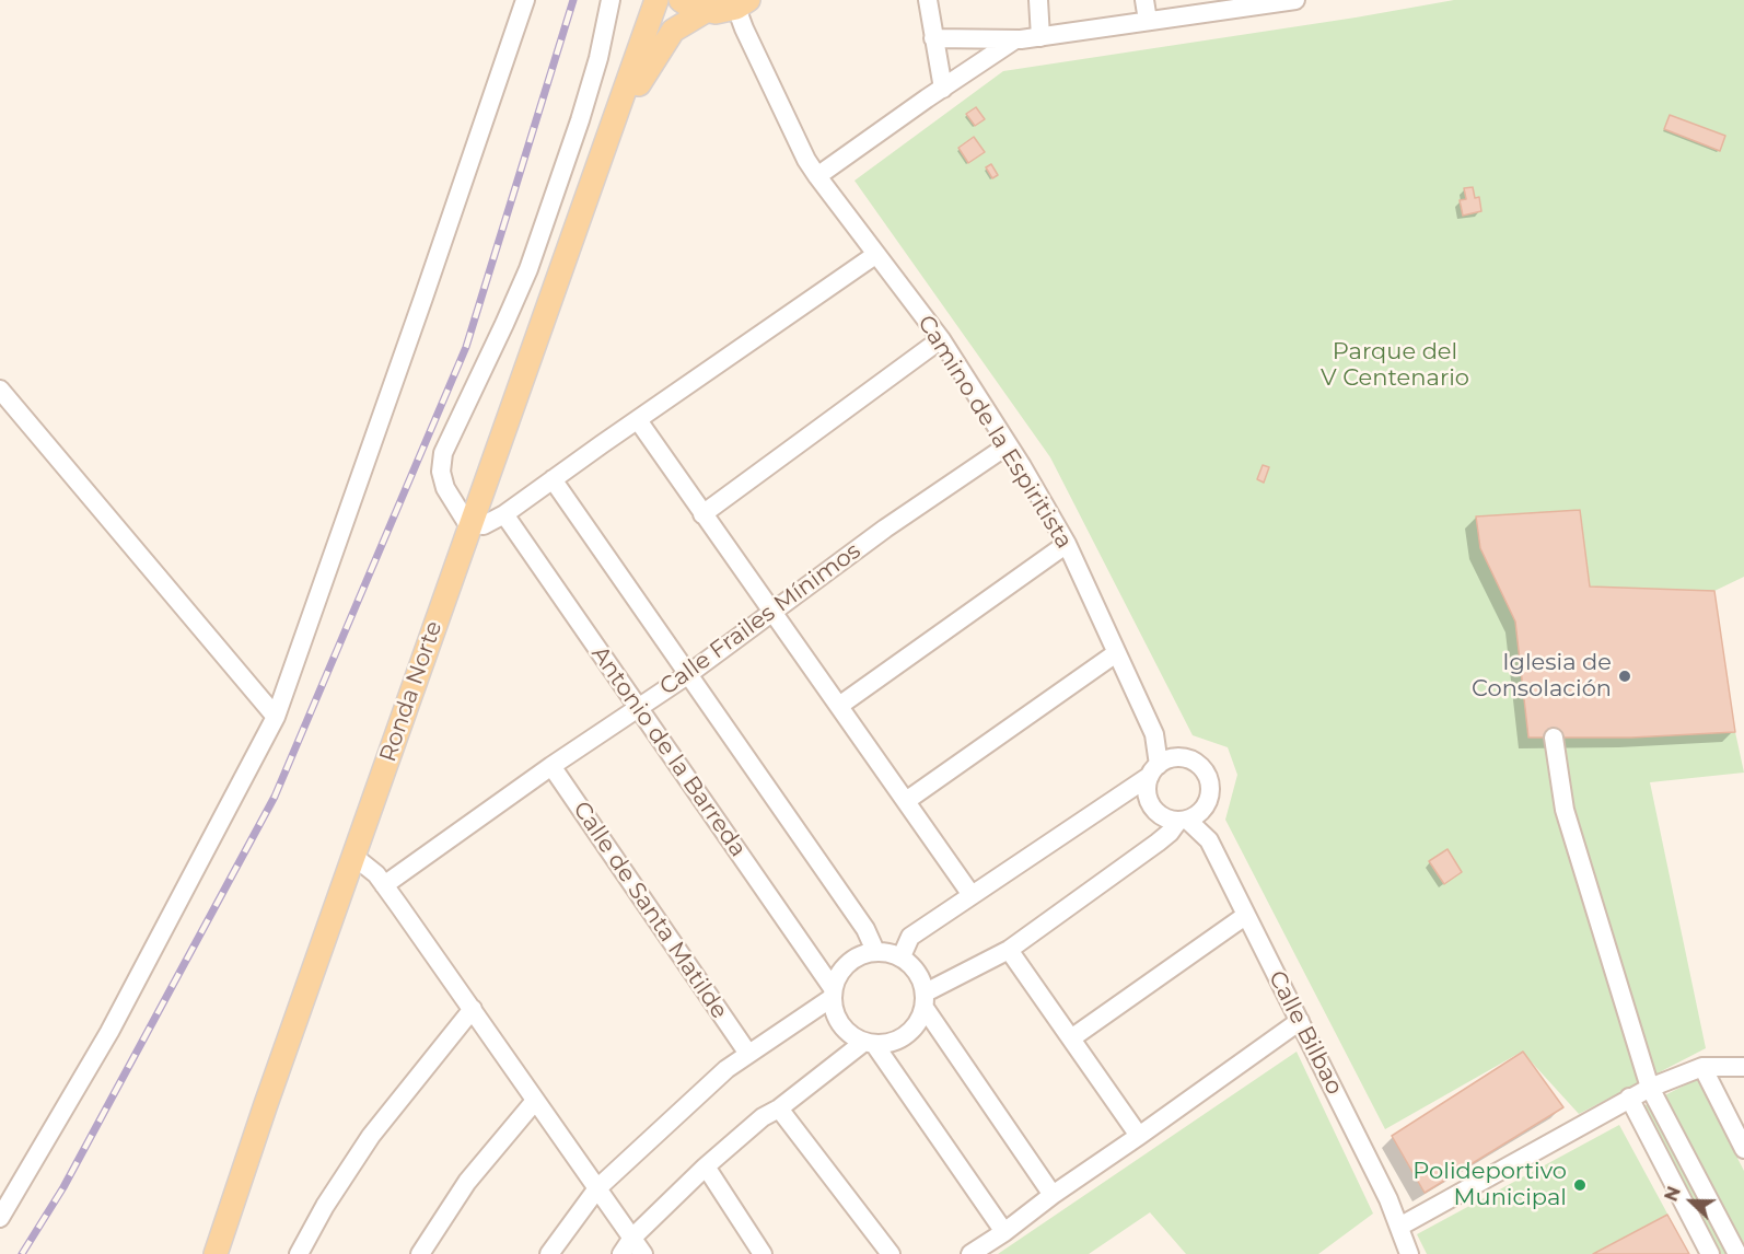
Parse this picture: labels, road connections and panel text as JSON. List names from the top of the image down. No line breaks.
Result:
{"streets":{"main road":["Ronda Norte"],"street":["Camino de la Espiritista","Calle Frailes Mínimos","Antonio de la Barreda","Calle de Santa Matilde","Calle Bilbao"]},"crossings":[["Camino de la Espiritista","Calle Frailes Mínimos"],["Camino de la Espiritista","Ronda Norte"],["Camino de la Espiritista","Calle Bilbao"],["Calle Frailes Mínimos","Antonio de la Barreda"],["Calle Frailes Mínimos","Calle de Santa Matilde"]],"parks":["Parque del V Centenario"],"places":["Iglesia de Consolación","Polideportivo Municipal"],"north":"left"}
